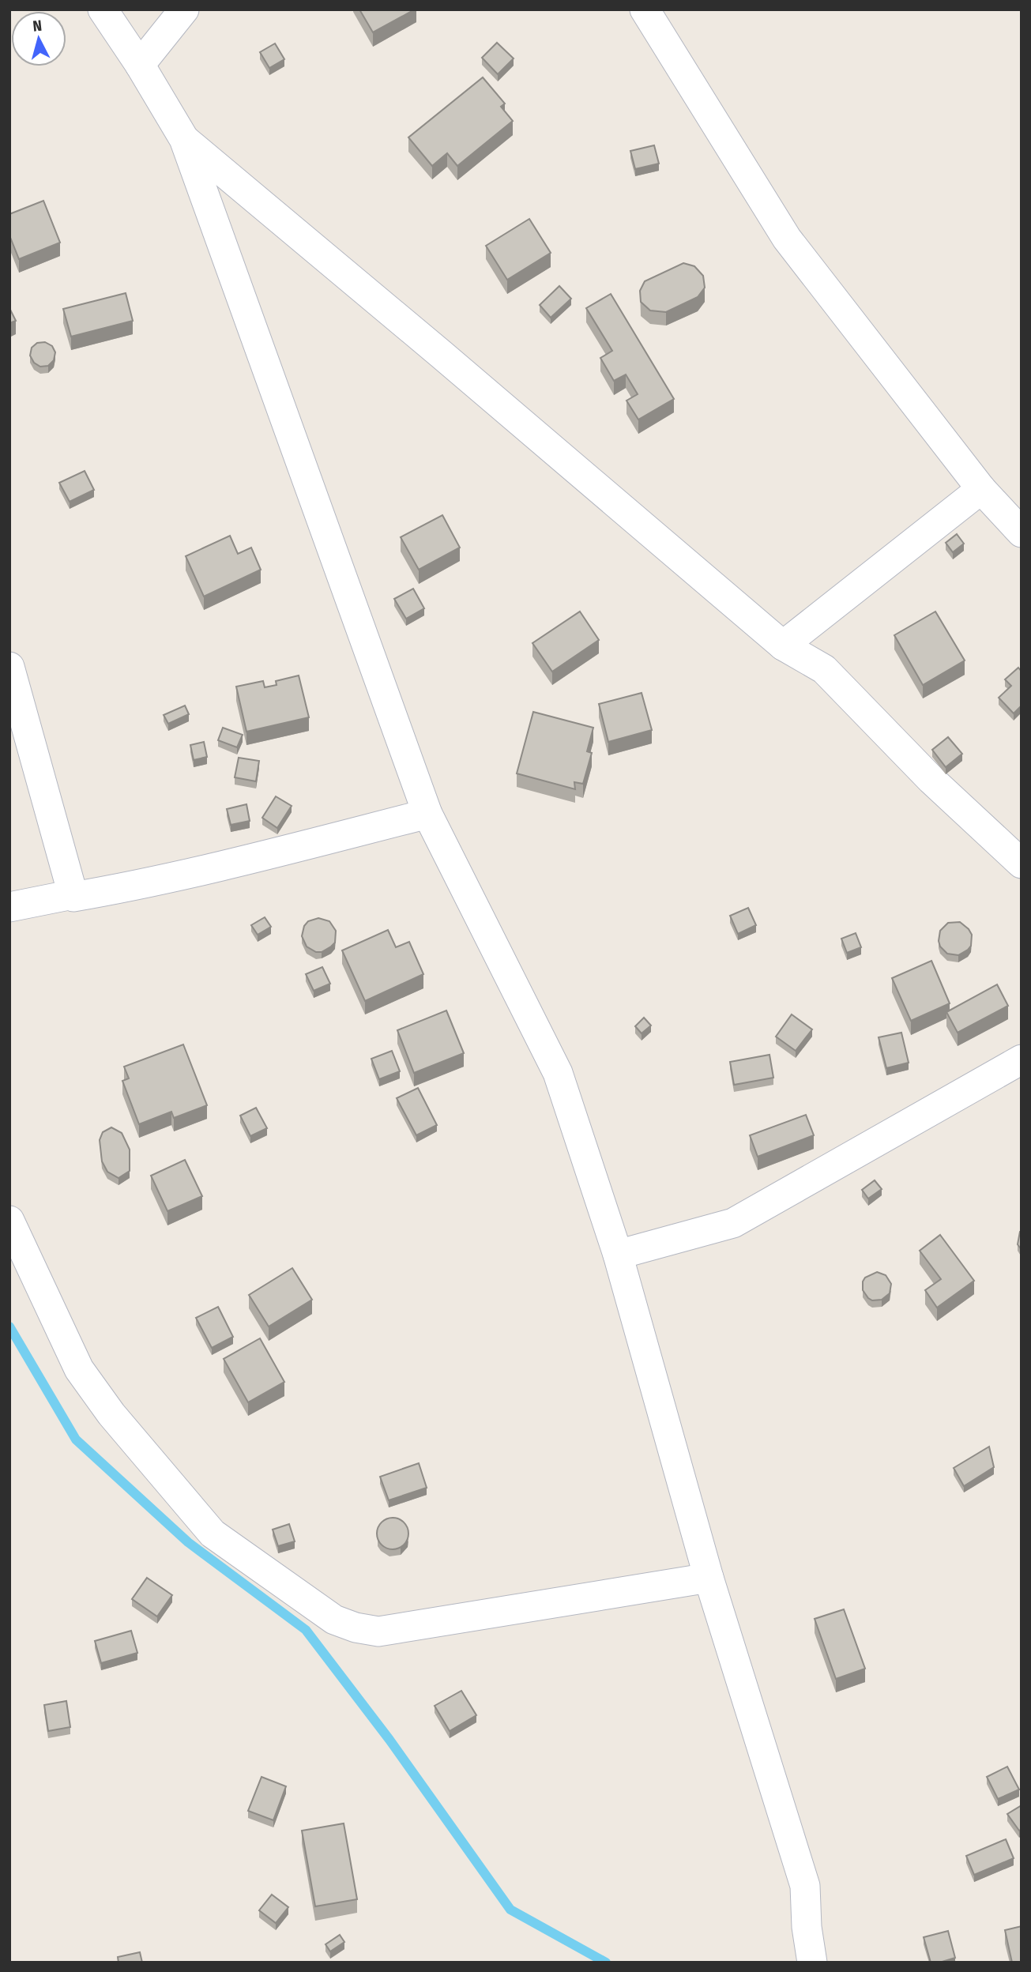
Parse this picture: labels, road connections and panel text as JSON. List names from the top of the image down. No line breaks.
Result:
{"north":"top"}
